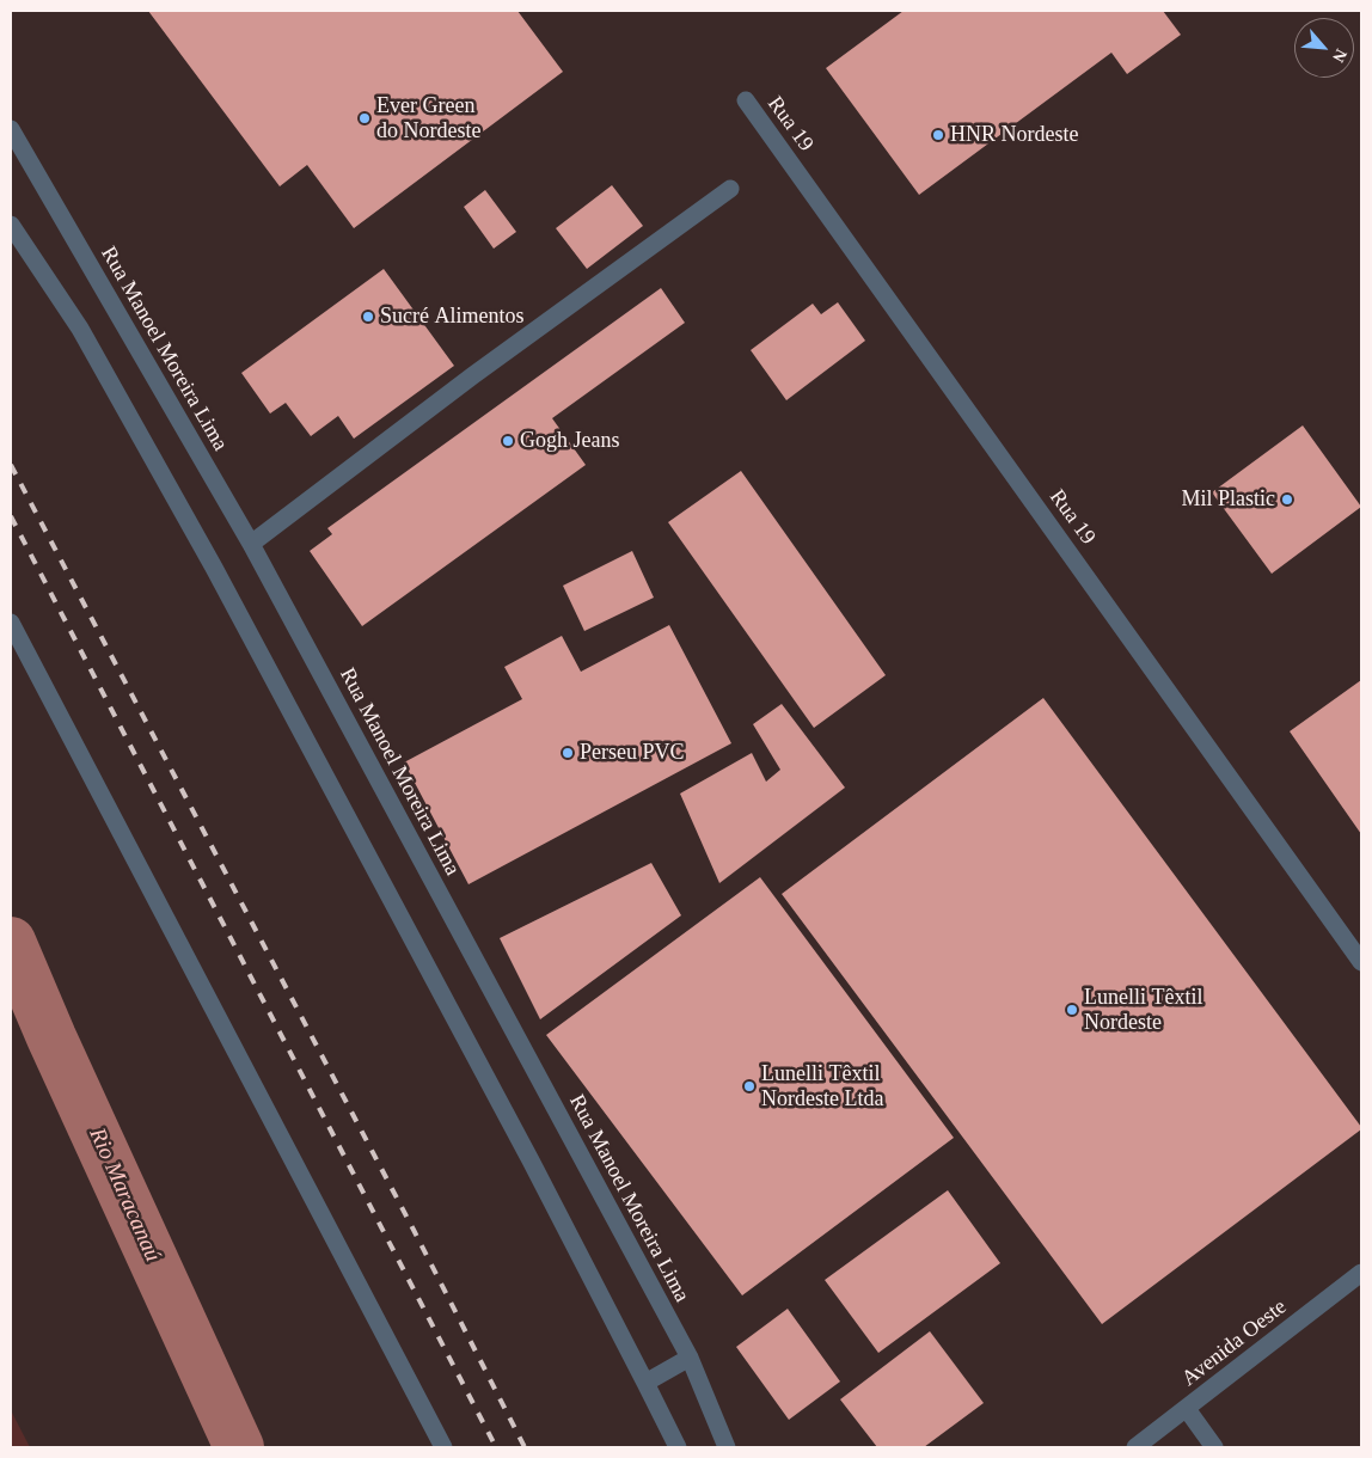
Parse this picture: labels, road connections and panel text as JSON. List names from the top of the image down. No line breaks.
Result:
{"streets":{"street":["Rua 19","Rua Manoel Moreira Lima","Avenida Oeste"]},"water":["Rio Maracanaú"],"places":["Ever Green do Nordeste","HNR Nordeste","Sucré Alimentos","Gogh Jeans","Mil Plastic","Perseu PVC","Lunelli Têxtil Nordeste","Lunelli Têxtil Nordeste Ltda"],"north":"bottom right"}
